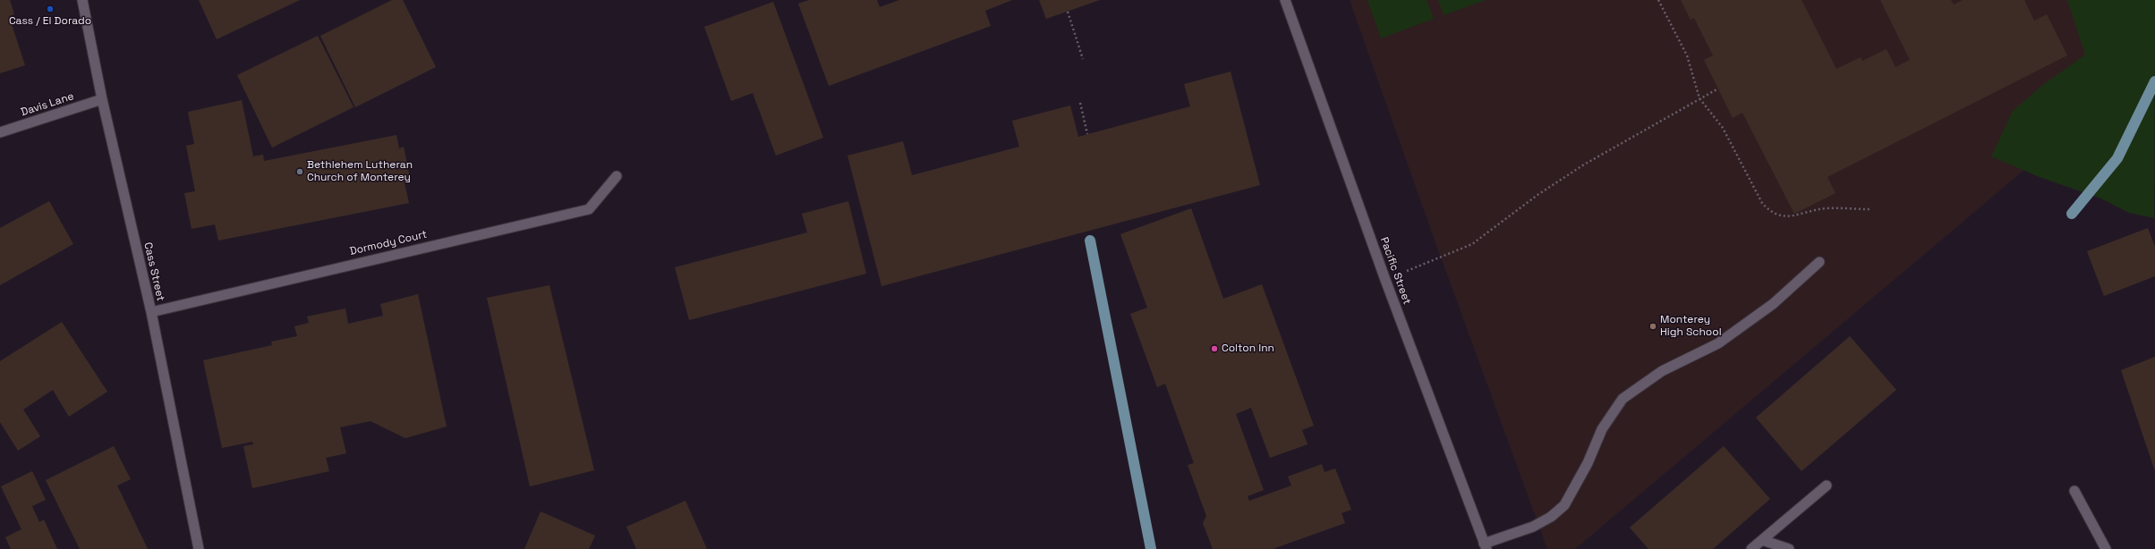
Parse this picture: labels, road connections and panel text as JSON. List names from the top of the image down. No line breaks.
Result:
{"streets":{"street":["Davis Lane","Dormody Court","Pacific Street","Cass Street"]},"crossings":[["Davis Lane","Cass Street"],["Dormody Court","Cass Street"]],"places":["Cass / El Dorado","Bethlehem Lutheran Church of Monterey","Monterey High School","Colton Inn"]}
